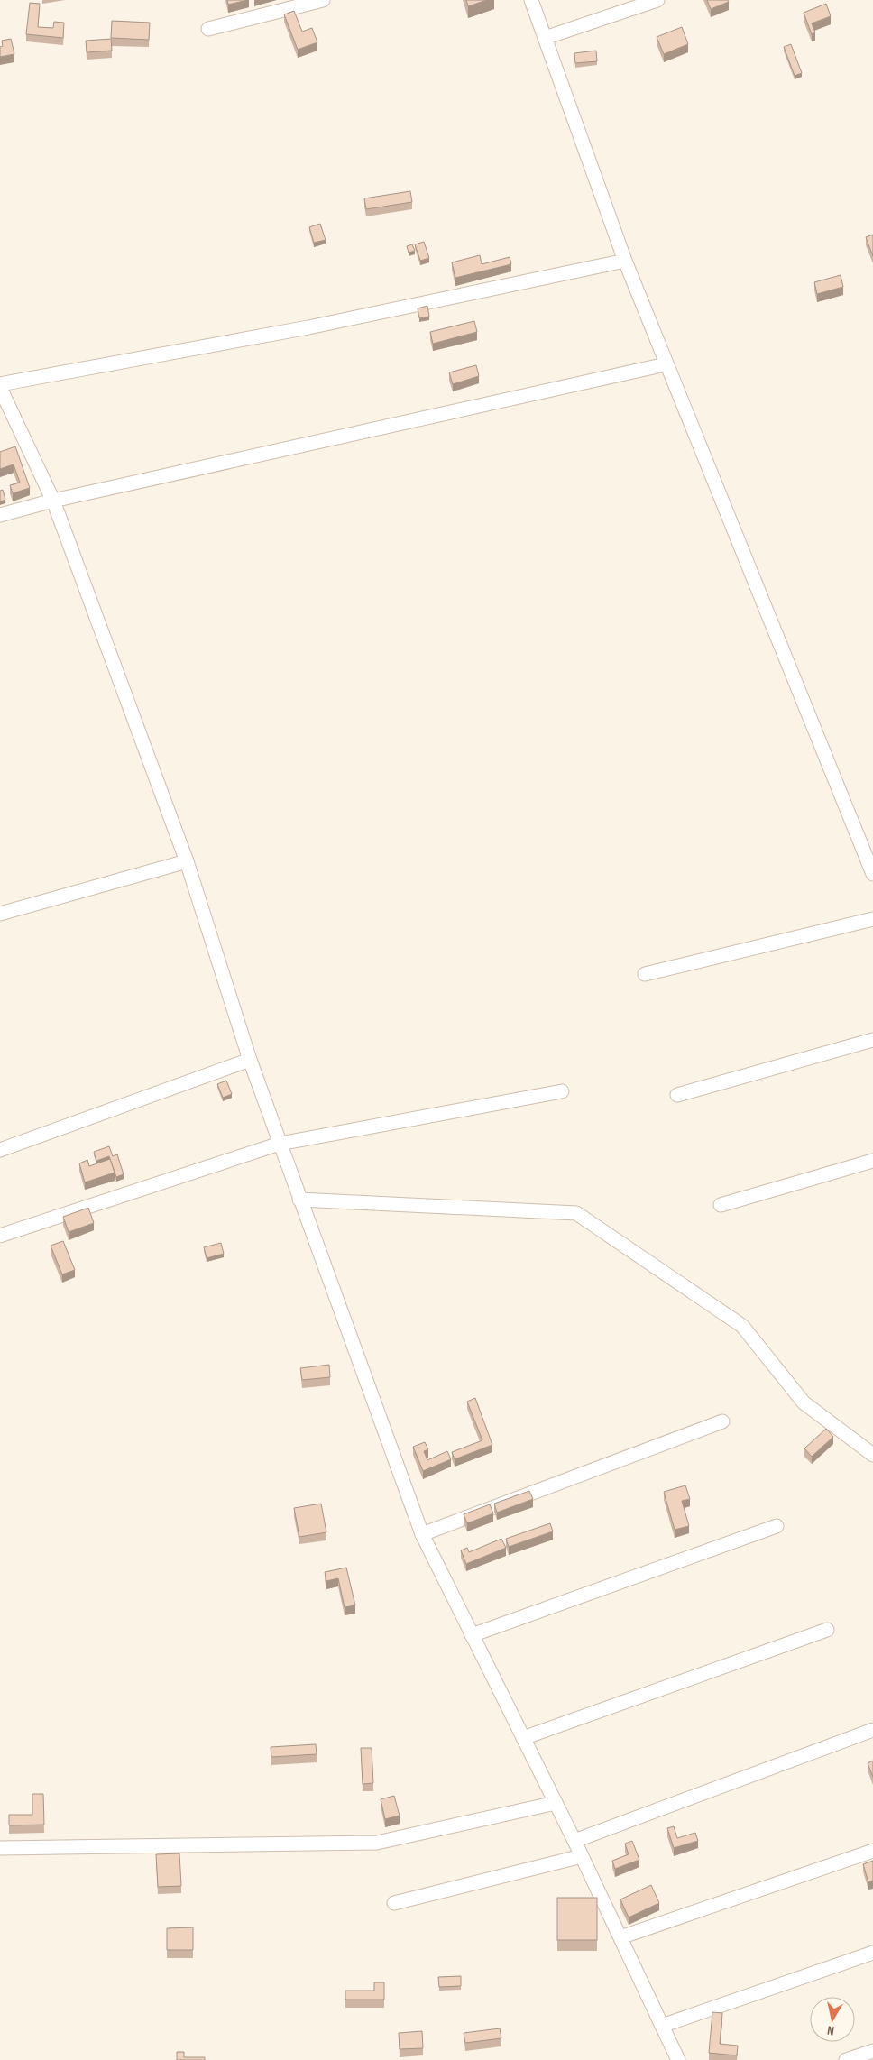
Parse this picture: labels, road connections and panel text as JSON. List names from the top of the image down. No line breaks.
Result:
{"north":"bottom"}
